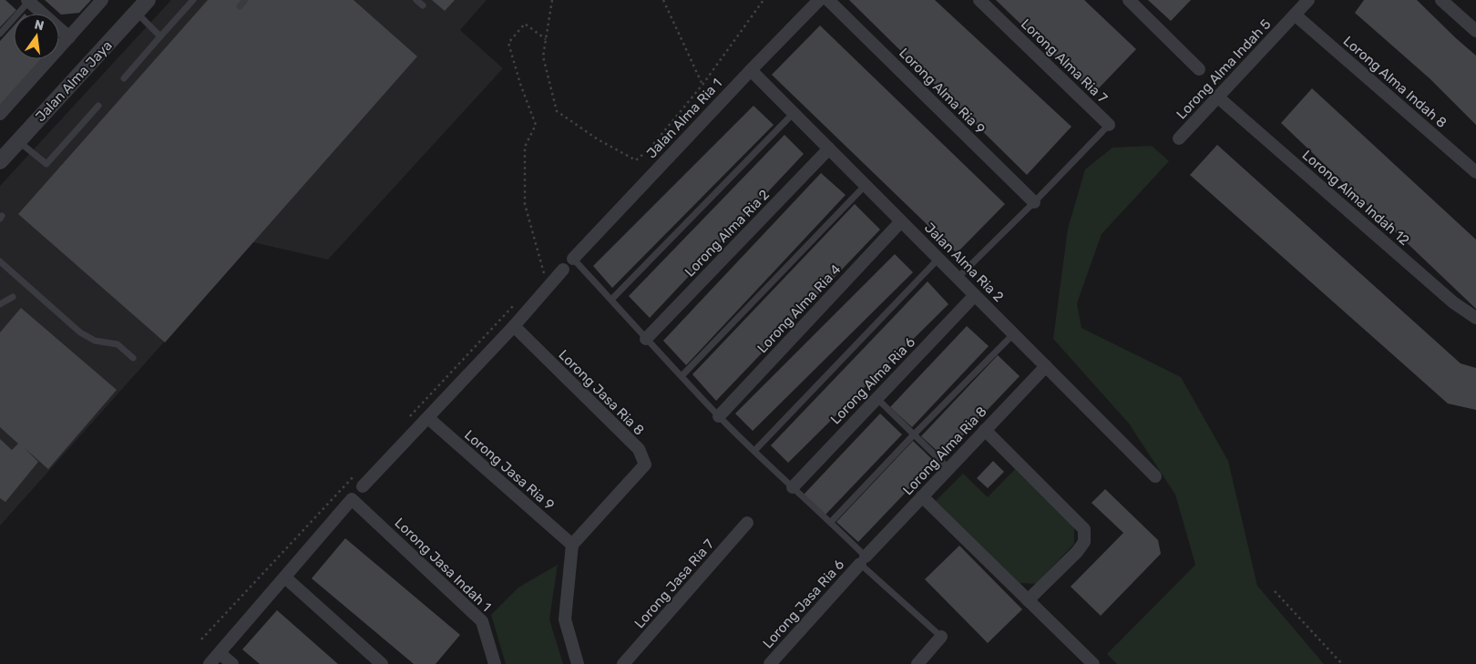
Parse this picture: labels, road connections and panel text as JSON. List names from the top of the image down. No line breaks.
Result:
{"streets":{"street":["Lorong Alma Ria 7","Lorong Alma Indah 5","Jalan Alma Jaya","Lorong Alma Indah 8","Lorong Alma Ria 9","Jalan Alma Ria 1","Lorong Alma Indah 12","Lorong Alma Ria 2","Jalan Alma Ria 2","Lorong Alma Ria 4","Lorong Alma Ria 6","Lorong Jasa Ria 8","Lorong Alma Ria 8","Lorong Jasa Ria 9","Lorong Jasa Indah 1","Lorong Jasa Ria 7","Lorong Jasa Ria 6"]},"crossings":[["Lorong Alma Indah 5","Lorong Alma Indah 8"],["Lorong Alma Indah 5","Lorong Alma Indah 12"],["Jalan Alma Ria 1","Jalan Alma Ria 2"],["Lorong Alma Ria 2","Jalan Alma Ria 2"],["Jalan Alma Ria 2","Lorong Alma Ria 4"],["Jalan Alma Ria 2","Lorong Alma Ria 6"],["Jalan Alma Ria 2","Lorong Alma Ria 8"],["Lorong Jasa Ria 8","Lorong Jasa Ria 9"],["Lorong Alma Ria 8","Lorong Jasa Ria 6"]],"north":"top"}
